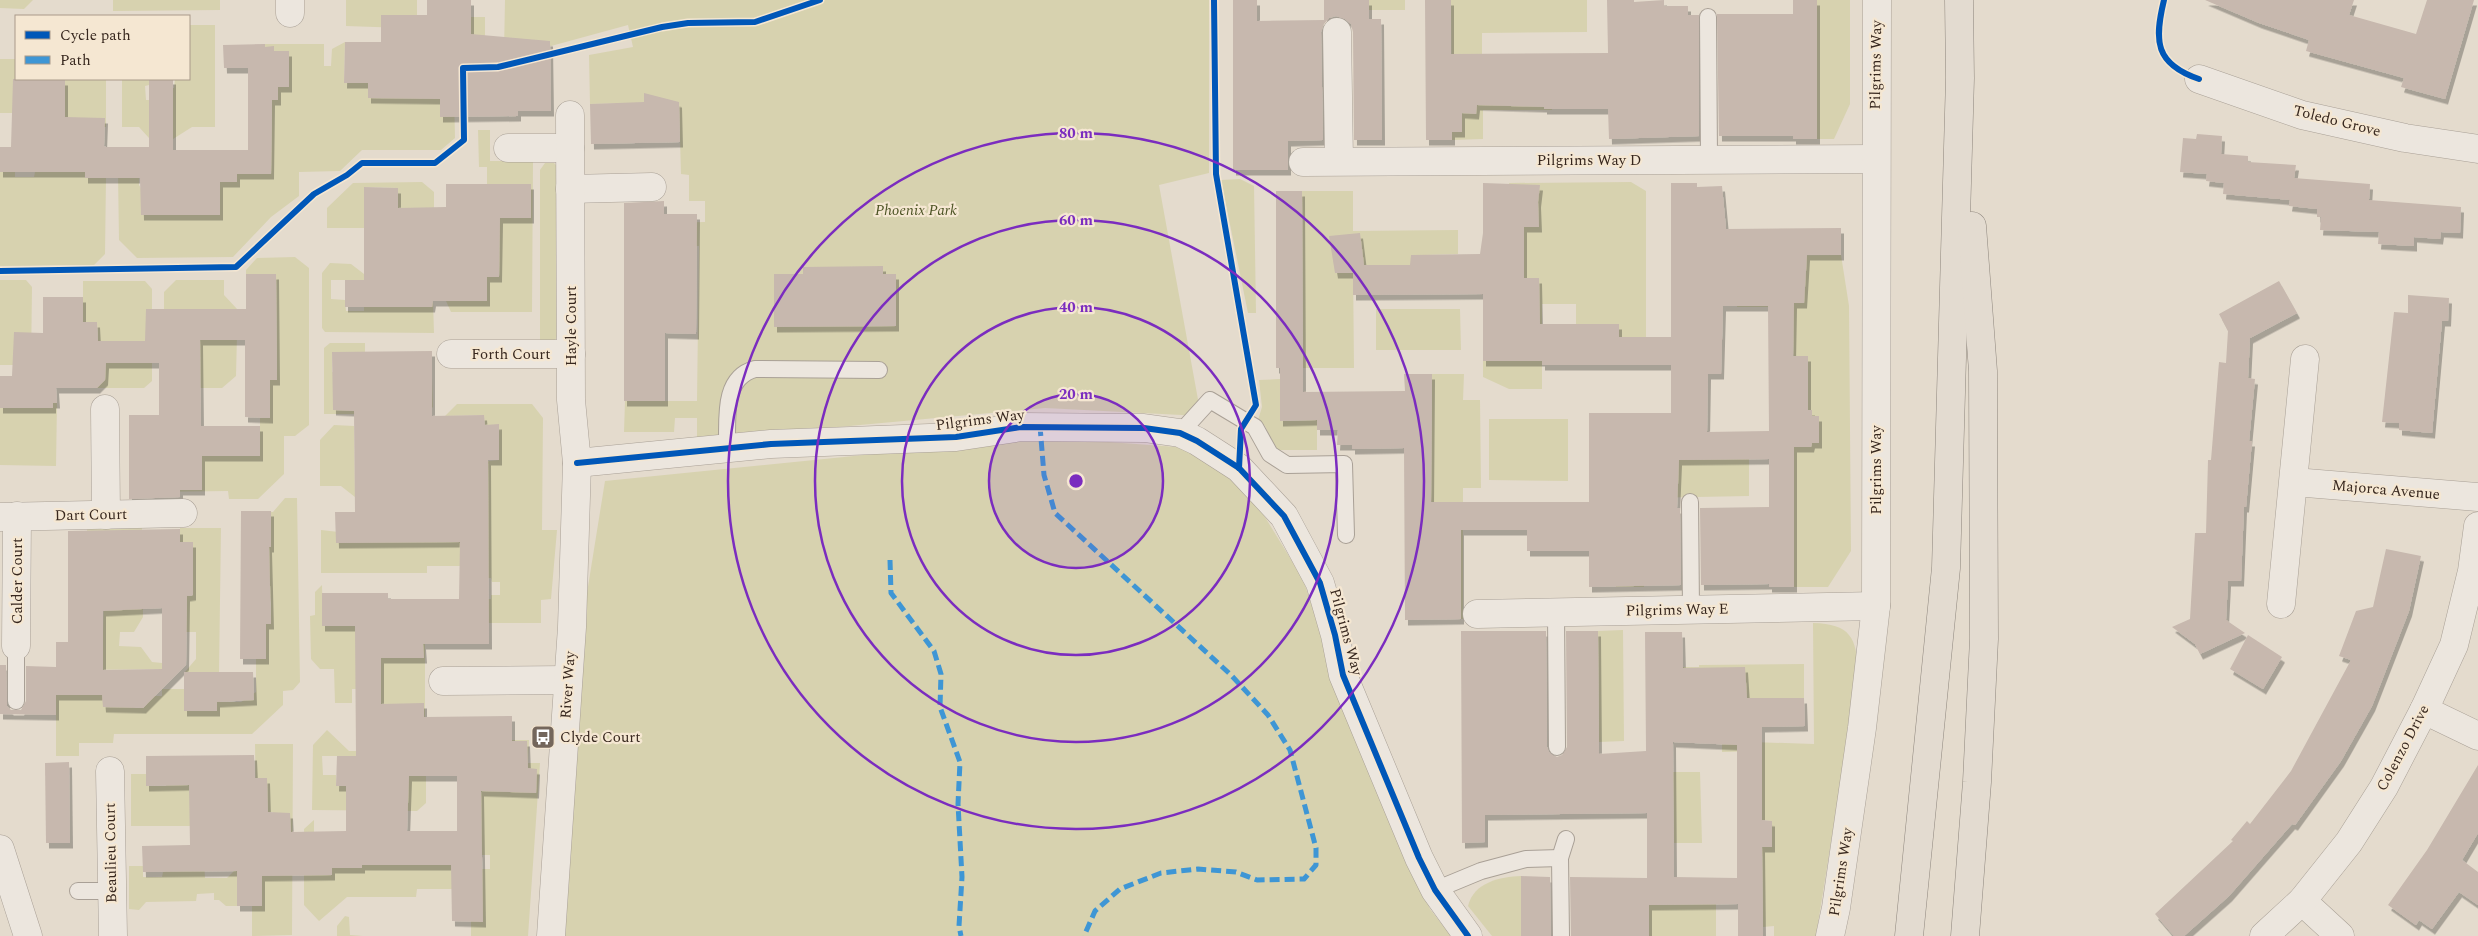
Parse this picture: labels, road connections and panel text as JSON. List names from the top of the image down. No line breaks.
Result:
{"streets":{"street":["Pilgrims Way","Toledo Grove","Pilgrims Way D","Hayle Court","Forth Court","Majorca Avenue","Dart Court","Calder Court","Pilgrims Way E","River Way","Colenzo Drive","Beaulieu Court"]},"crossings":[["Pilgrims Way","Pilgrims Way D"],["Pilgrims Way","Hayle Court"],["Pilgrims Way","Pilgrims Way E"],["Pilgrims Way","River Way"],["Hayle Court","Forth Court"],["Hayle Court","River Way"],["Dart Court","Calder Court"]],"parks":["Phoenix Park"],"places":{"bus stop":["Clyde Court"]},"legend":["Cycle path","Path"],"rings":["80 m","60 m","40 m","20 m"]}
